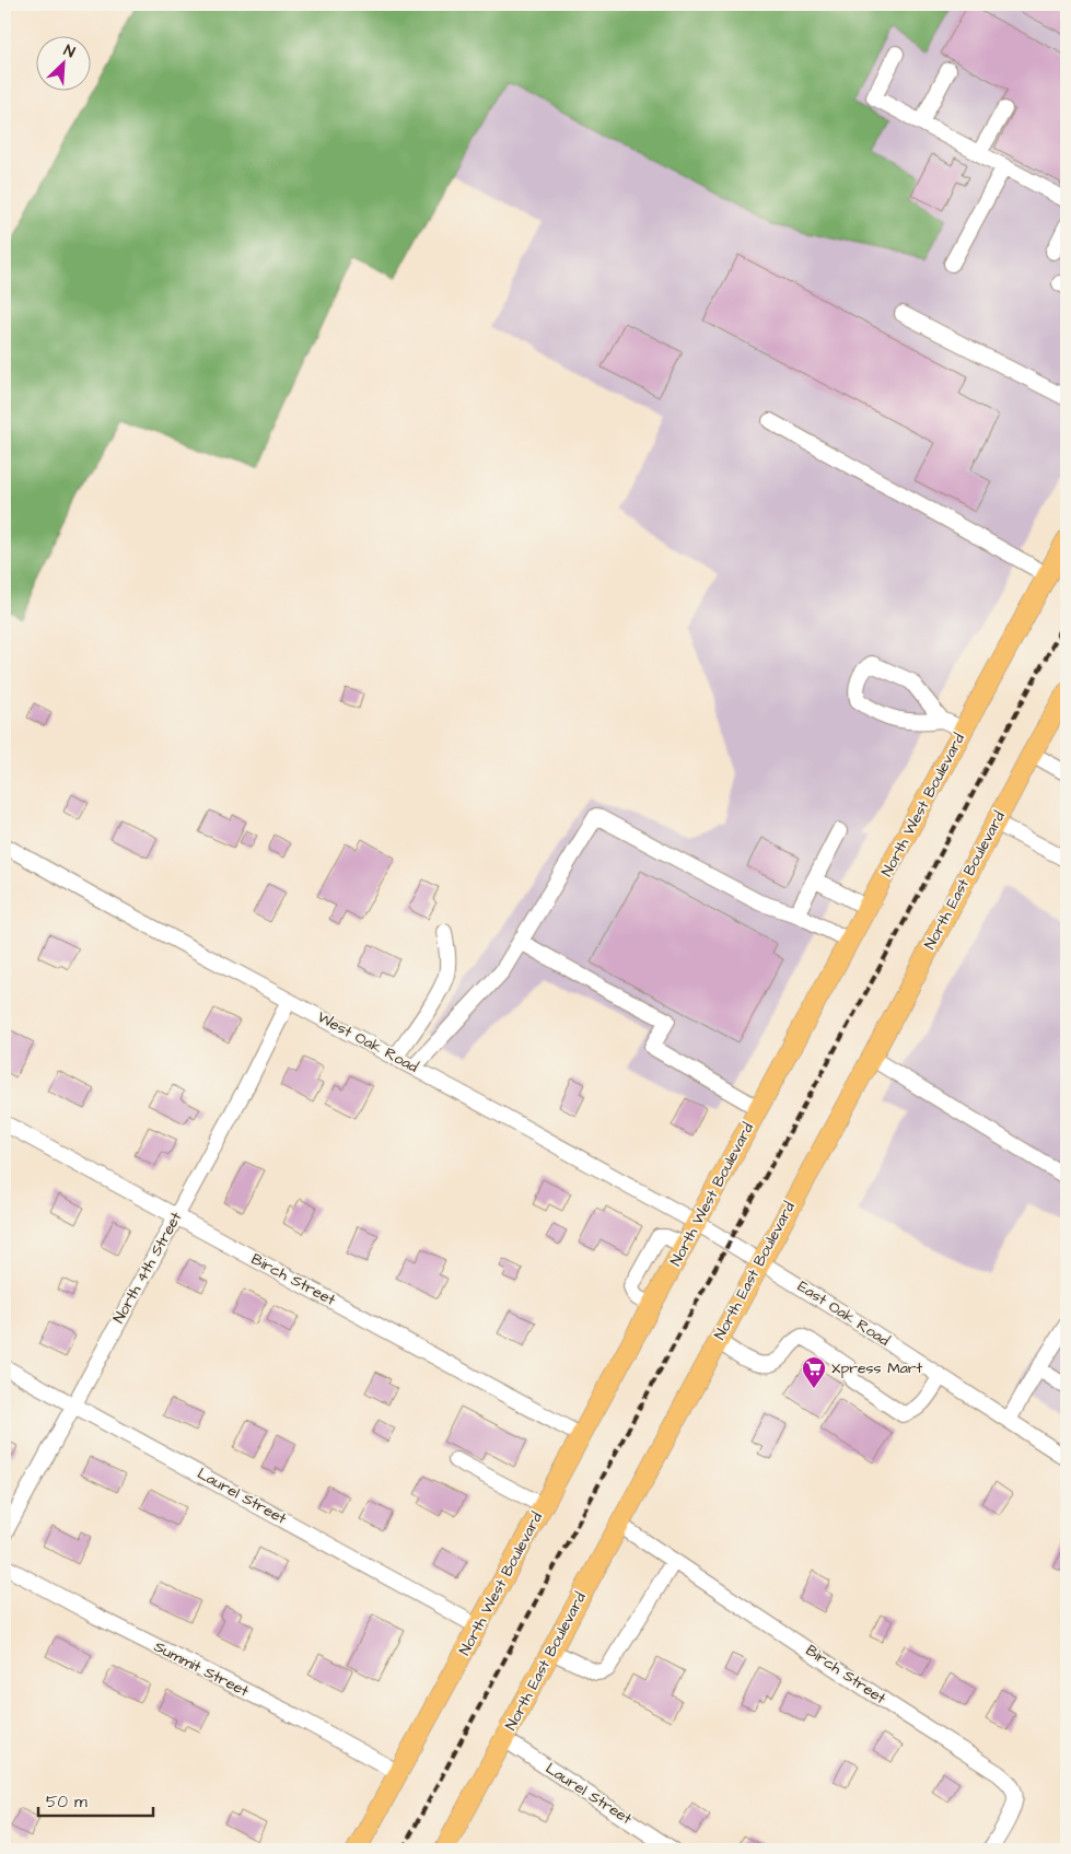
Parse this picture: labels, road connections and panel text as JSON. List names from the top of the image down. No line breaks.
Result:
{"streets":{"main road":["North West Boulevard","North East Boulevard"],"street":["West Oak Road","North 4th Street","Birch Street","East Oak Road","Laurel Street","Summit Street"]},"crossings":[["North West Boulevard","West Oak Road"],["North West Boulevard","Birch Street"],["North West Boulevard","Laurel Street"],["North West Boulevard","Summit Street"],["North East Boulevard","Birch Street"],["North East Boulevard","East Oak Road"],["North East Boulevard","Laurel Street"],["West Oak Road","North 4th Street"],["West Oak Road","East Oak Road"],["North 4th Street","Birch Street"],["North 4th Street","Laurel Street"]],"places":{"supermarket":["Xpress Mart"]},"scale_bar":"50 m","north":"top right"}
